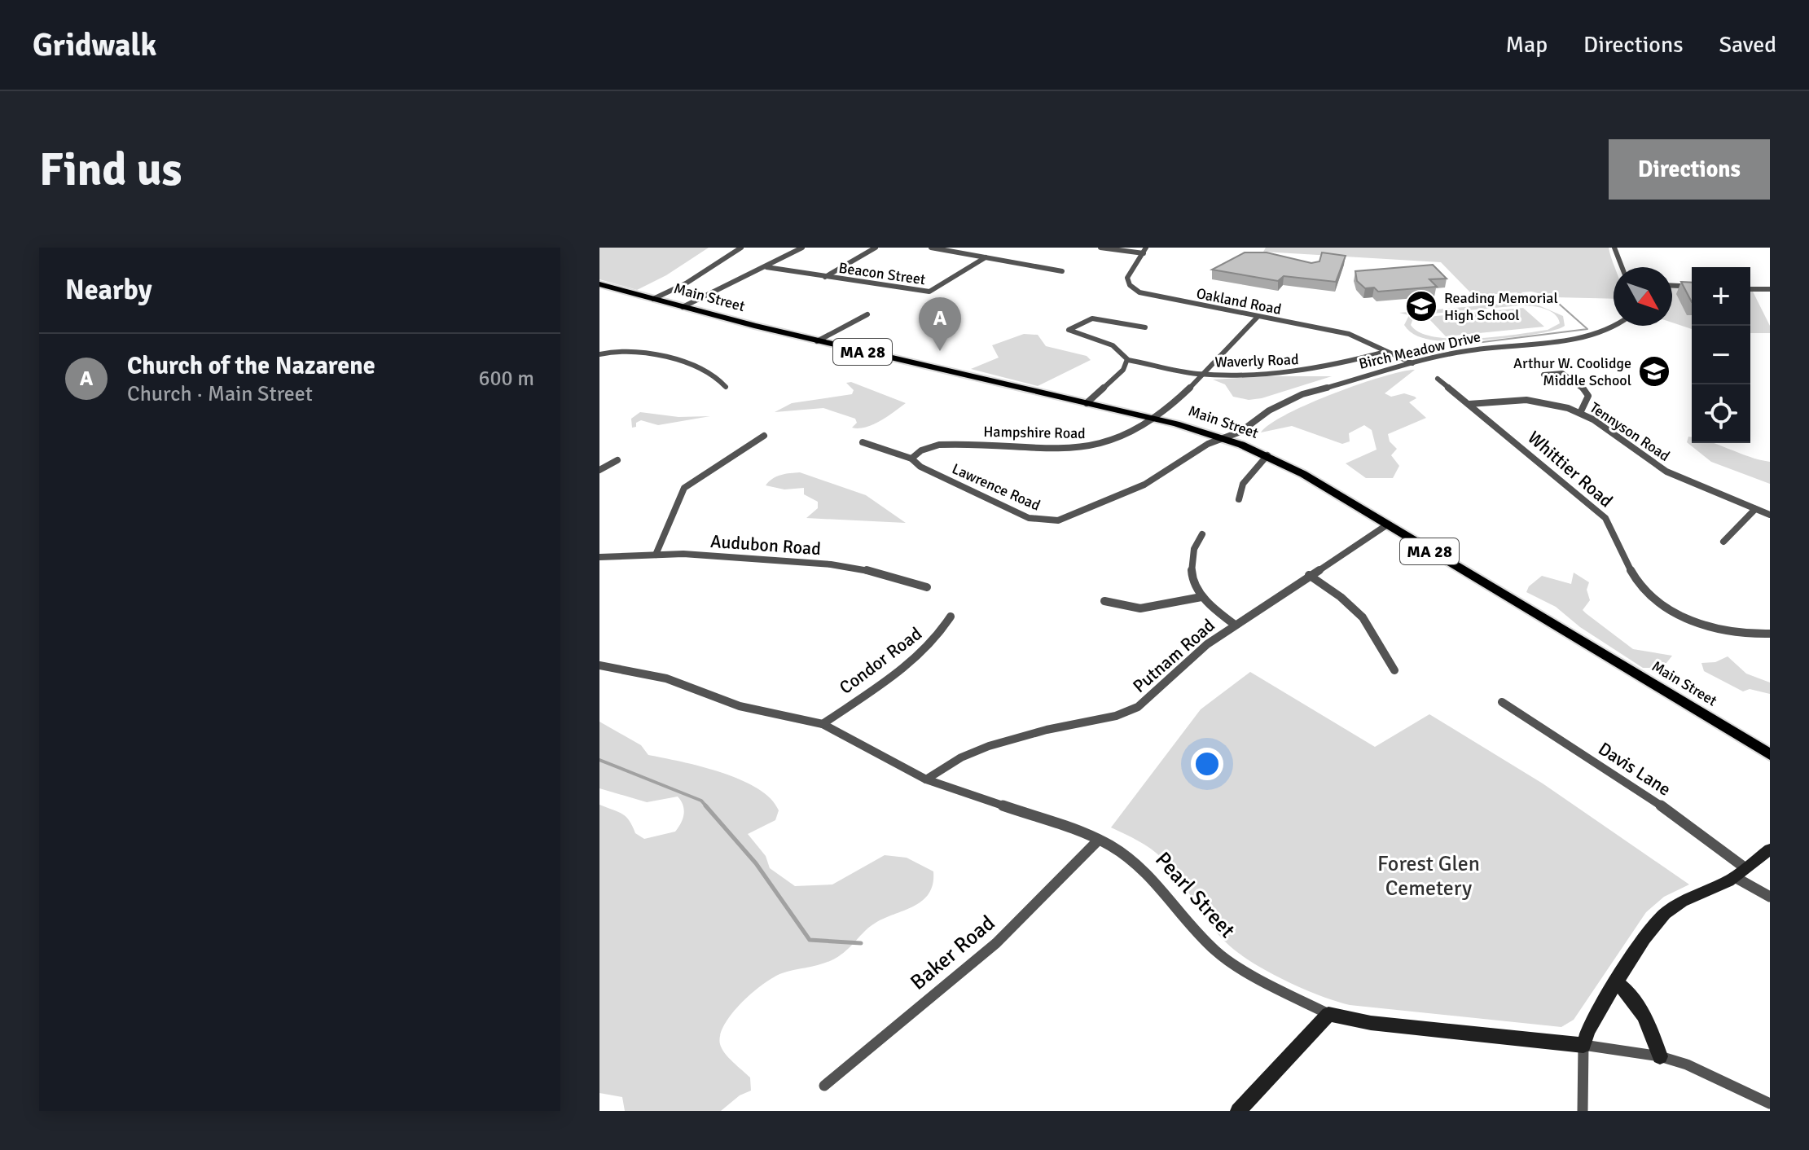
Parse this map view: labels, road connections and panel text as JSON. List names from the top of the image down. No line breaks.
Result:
{"streets":{"main road":["Main Street","MA 28"],"street":["Beacon Street","Oakland Road","Birch Meadow Drive","Waverly Road","Tennyson Road","Hampshire Road","Whittier Road","Lawrence Road","Audubon Road","Putnam Road","Condor Road","Davis Lane","Pearl Street","Baker Road"]},"crossings":[["Main Street","Birch Meadow Drive"],["Main Street","Hampshire Road"],["Main Street","Lawrence Road"],["Main Street","Putnam Road"],["Oakland Road","Birch Meadow Drive"],["Oakland Road","Waverly Road"],["Oakland Road","Hampshire Road"],["Birch Meadow Drive","Lawrence Road"],["Waverly Road","Hampshire Road"],["Tennyson Road","Whittier Road"],["Hampshire Road","Lawrence Road"],["Putnam Road","Pearl Street"],["Condor Road","Pearl Street"],["Pearl Street","Baker Road"]],"parks":["Forest Glen Cemetery"],"places":{"school or university":["Reading Memorial High School","Arthur W. Coolidge Middle School"]},"north":"bottom right","page":{"header":"Gridwalk","nav":["Map","Directions","Saved"],"buttons":"Directions","title":"Find us","heading":"Nearby","map_buttons":["+","−"],"pins":"A","list":[{"mark":"A","name":"Church of the Nazarene","note":"Church · Main Street","value":"600 m"}]}}
